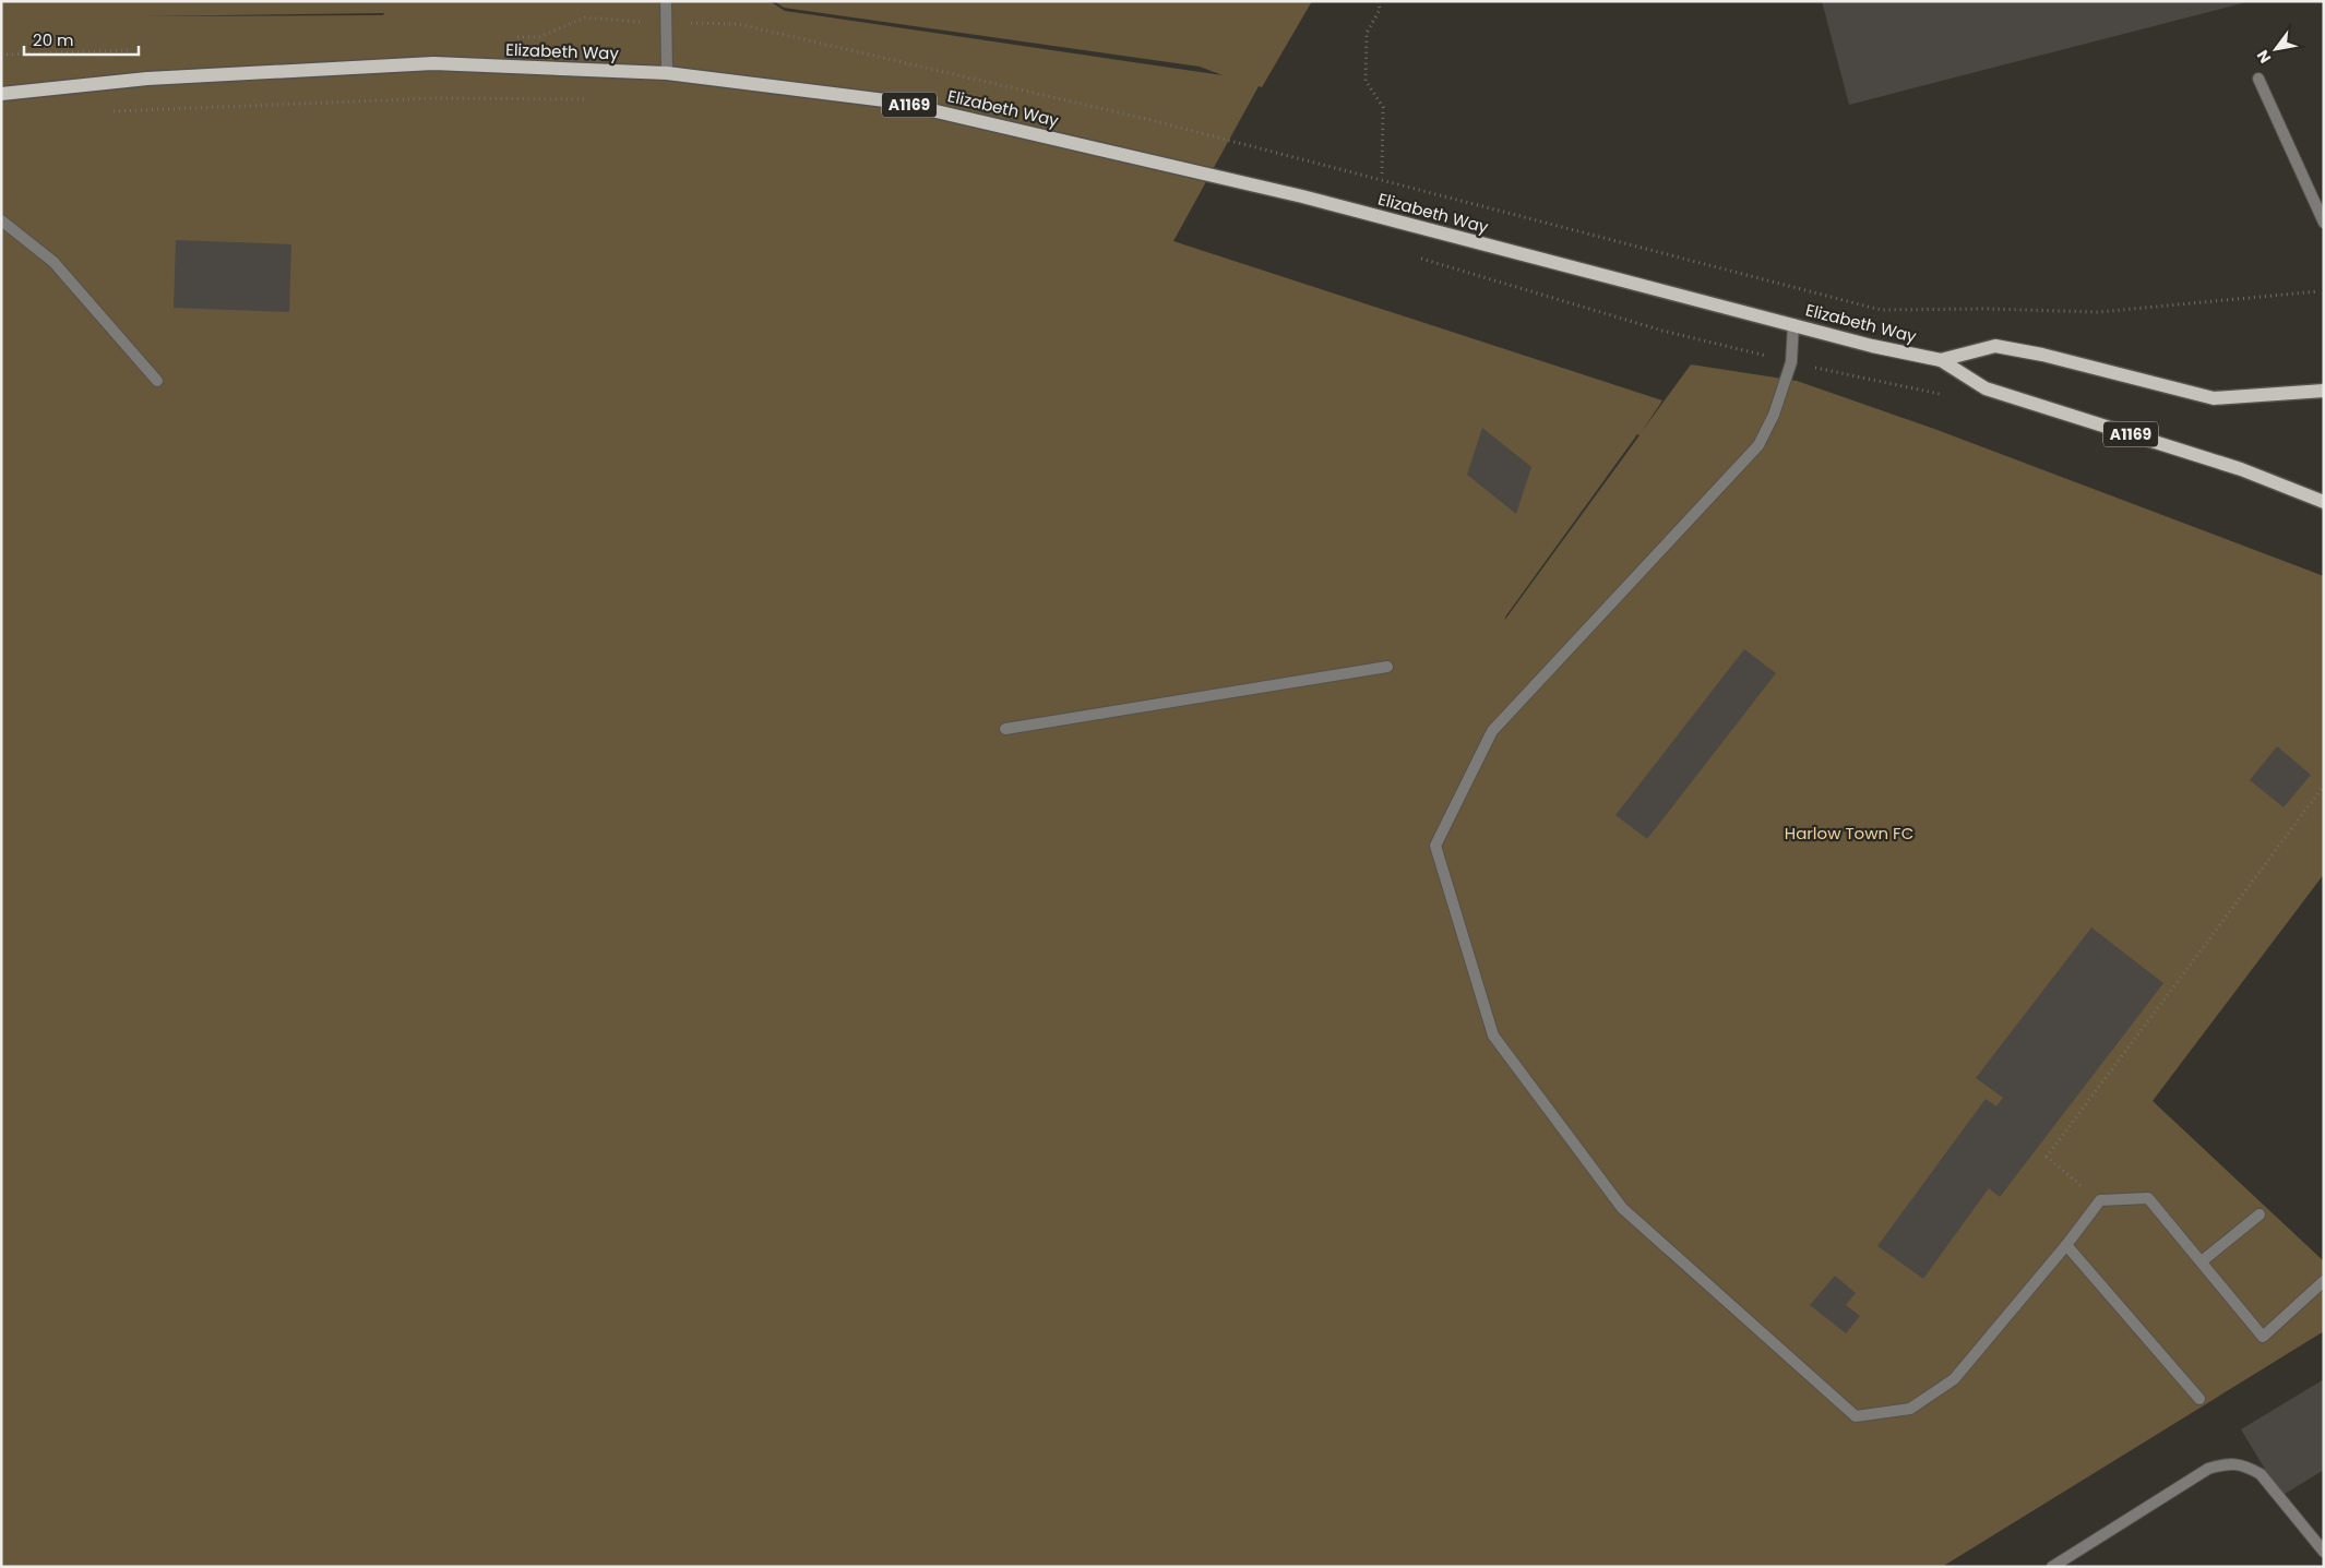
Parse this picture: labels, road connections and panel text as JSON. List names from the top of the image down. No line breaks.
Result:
{"streets":{"main road":["Elizabeth Way","A1169"]},"parks":["Harlow Town FC"],"scale_bar":"20 m","north":"bottom left"}
